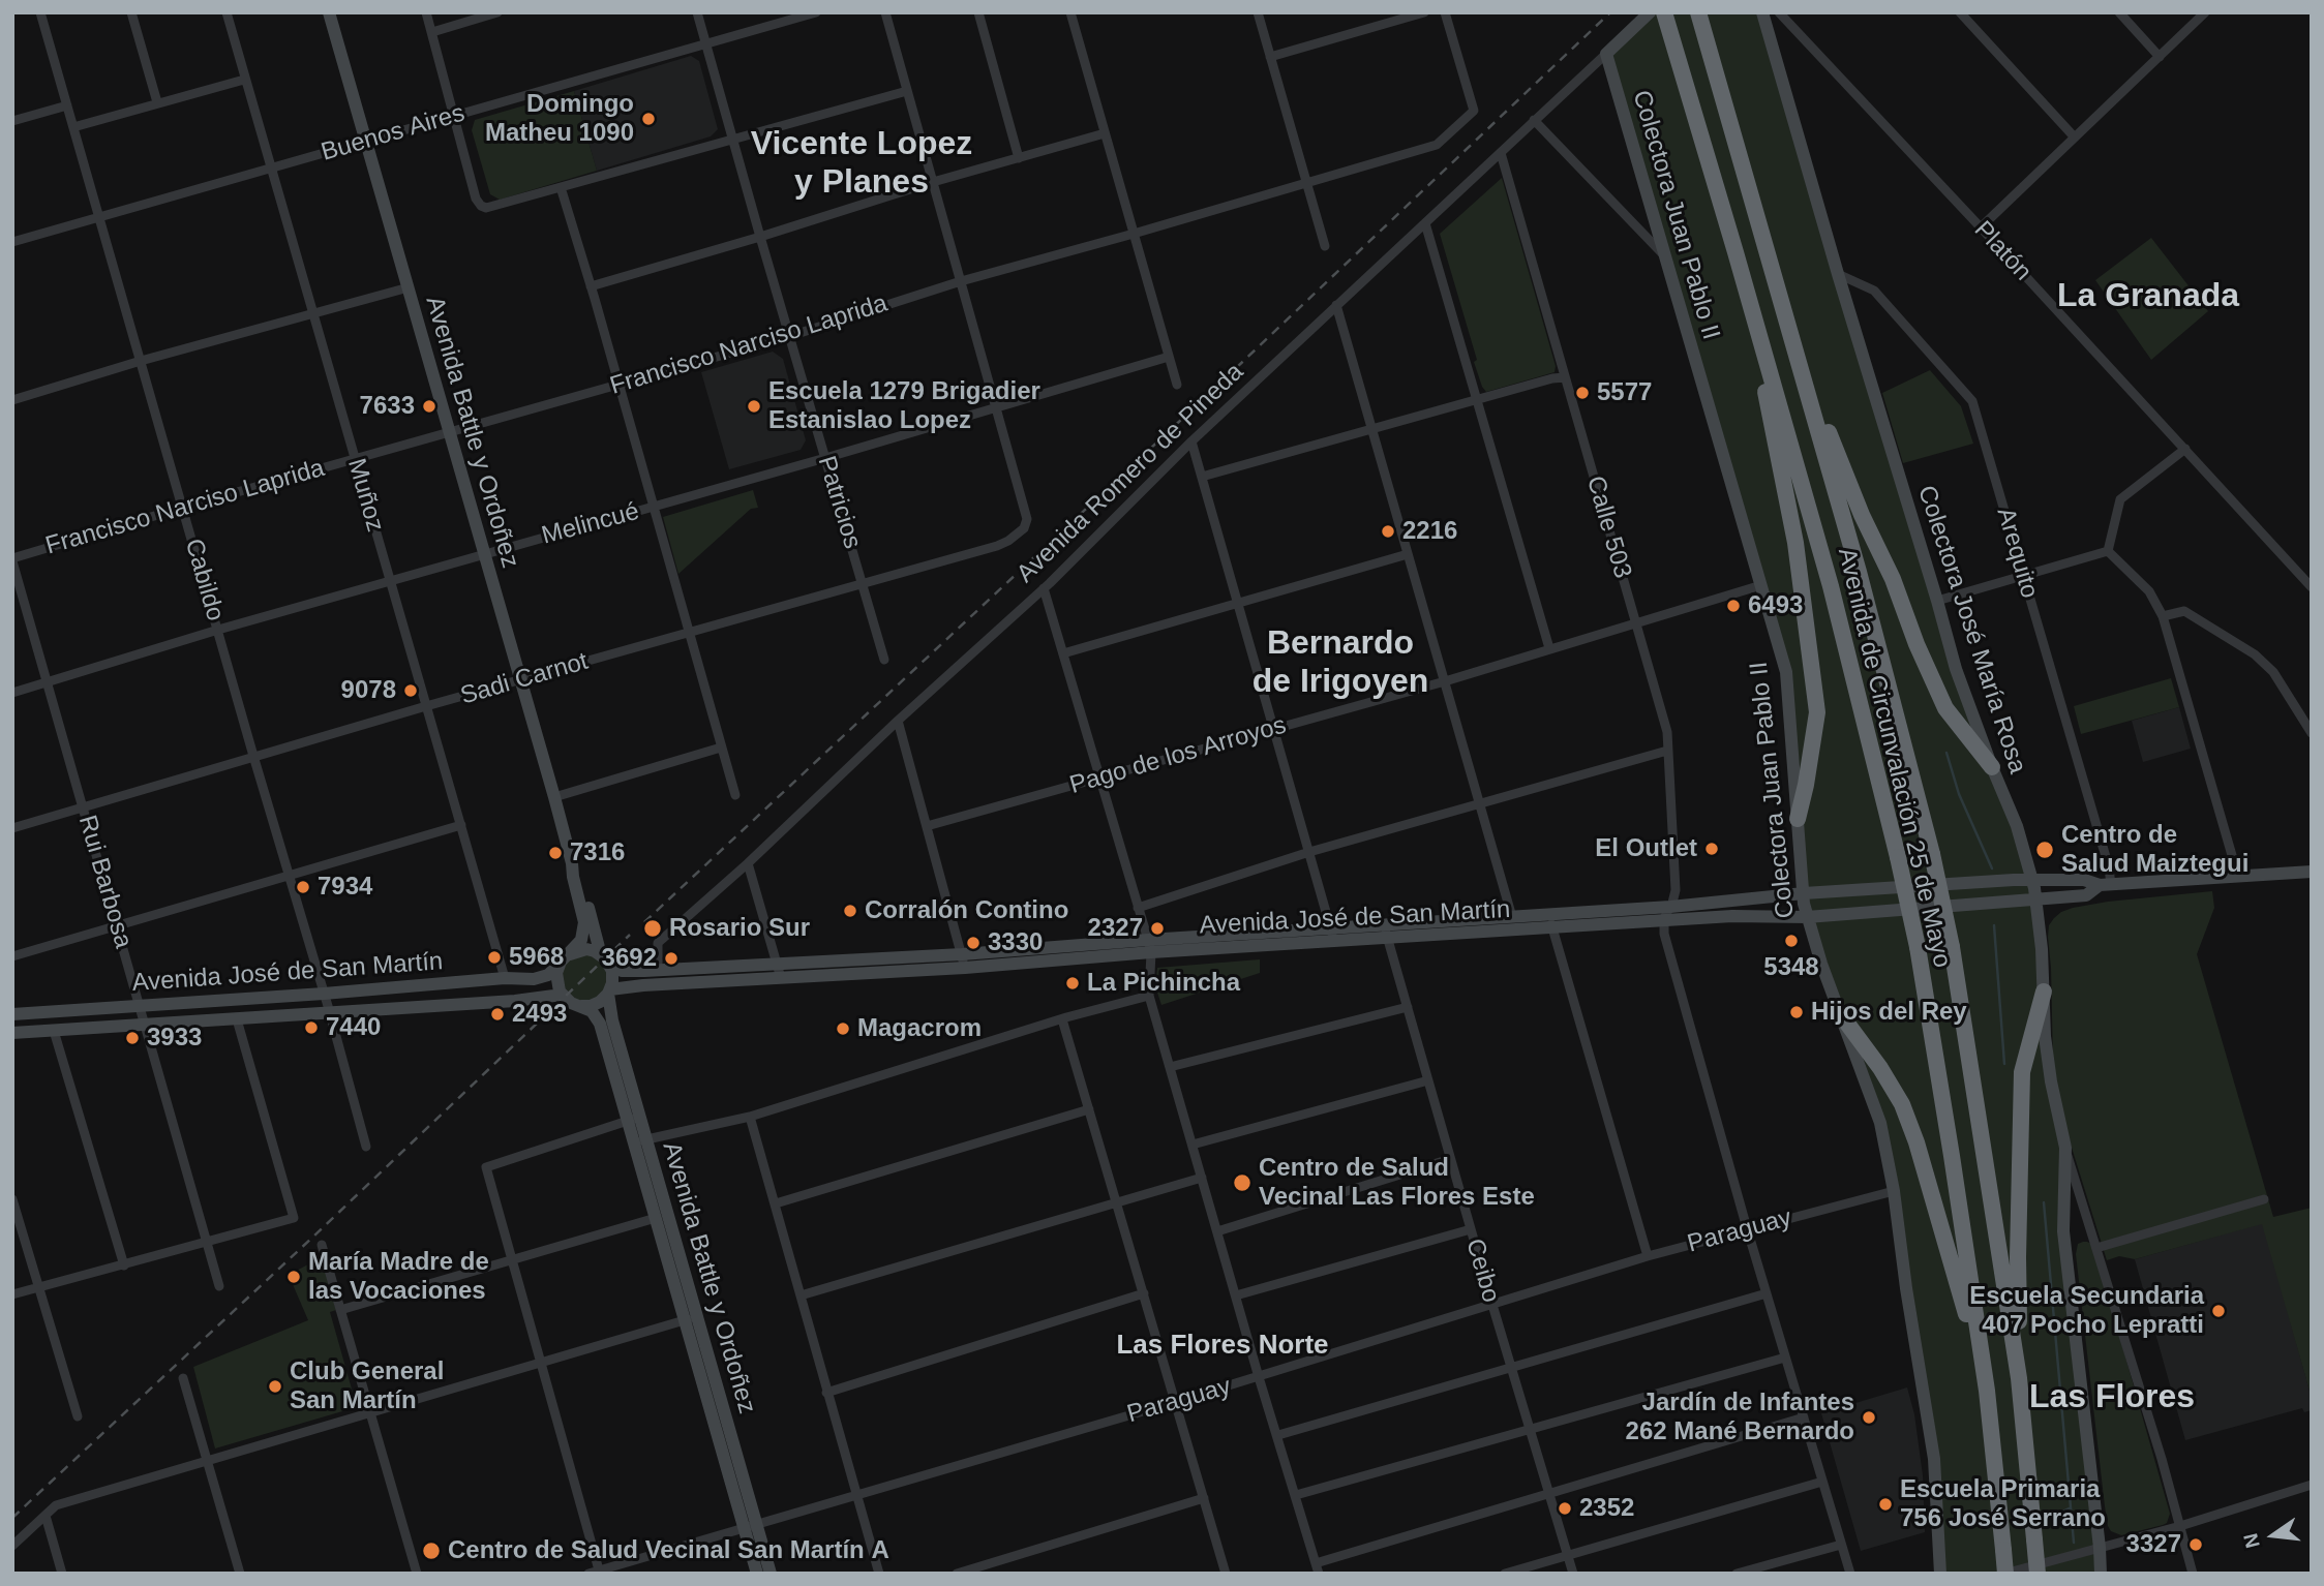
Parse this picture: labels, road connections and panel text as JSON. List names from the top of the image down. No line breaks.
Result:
{"streets":{"highway":["Avenida de Circunvalación 25 de Mayo"],"main road":["Colectora Juan Pablo II","Avenida Battle y Ordoñez","Avenida Romero de Pineda","Colectora José María Rosa","Avenida José de San Martín"],"street":["Buenos Aires","Platón","Francisco Narciso Laprida","Muñoz","Patricios","Melincué","Calle 503","Arequito","Cabildo","Sadi Carnot","Pago de los Arroyos","Rui Barbosa","Paraguay","Ceibo"]},"crossings":[["Buenos Aires","Avenida Battle y Ordoñez"],["Buenos Aires","Muñoz"],["Buenos Aires","Patricios"],["Buenos Aires","Cabildo"],["Colectora Juan Pablo II","Avenida Romero de Pineda"],["Colectora Juan Pablo II","Pago de los Arroyos"],["Colectora Juan Pablo II","Avenida José de San Martín"],["Colectora Juan Pablo II","Paraguay"],["Francisco Narciso Laprida","Avenida Battle y Ordoñez"],["Francisco Narciso Laprida","Muñoz"],["Francisco Narciso Laprida","Patricios"],["Francisco Narciso Laprida","Cabildo"],["Francisco Narciso Laprida","Rui Barbosa"],["Avenida Battle y Ordoñez","Melincué"],["Avenida Battle y Ordoñez","Sadi Carnot"],["Avenida Battle y Ordoñez","Avenida José de San Martín"],["Avenida Battle y Ordoñez","Paraguay"],["Avenida Romero de Pineda","Calle 503"],["Avenida Romero de Pineda","Avenida José de San Martín"],["Muñoz","Melincué"],["Muñoz","Sadi Carnot"],["Muñoz","Avenida José de San Martín"],["Patricios","Melincué"],["Patricios","Sadi Carnot"],["Melincué","Cabildo"],["Melincué","Sadi Carnot"],["Melincué","Rui Barbosa"],["Calle 503","Pago de los Arroyos"],["Calle 503","Avenida José de San Martín"],["Arequito","Colectora José María Rosa"],["Arequito","Avenida José de San Martín"],["Cabildo","Sadi Carnot"],["Cabildo","Avenida José de San Martín"],["Colectora José María Rosa","Avenida José de San Martín"],["Sadi Carnot","Rui Barbosa"],["Rui Barbosa","Avenida José de San Martín"],["Avenida José de San Martín","Ceibo"],["Paraguay","Ceibo"]],"districts":["Vicente Lopez y Planes","La Granada","Bernardo de Irigoyen","Las Flores Norte","Las Flores"],"places":["Domingo Matheu 1090","5577","7633","Escuela 1279 Brigadier Estanislao Lopez","2216","6493","9078","El Outlet","Centro de Salud Maiztegui","7316","7934","Corralón Contino","Rosario Sur","2327","5348","3330","5968","3692","La Pichincha","Hijos del Rey","2493","7440","Magacrom","3933","Centro de Salud Vecinal Las Flores Este","María Madre de las Vocaciones","Escuela Secundaria 407 Pocho Lepratti","Club General San Martín","Jardín de Infantes 262 Mané Bernardo","Escuela Primaria 756 José Serrano","2352","3327","Centro de Salud Vecinal San Martín A"],"north":"left"}
